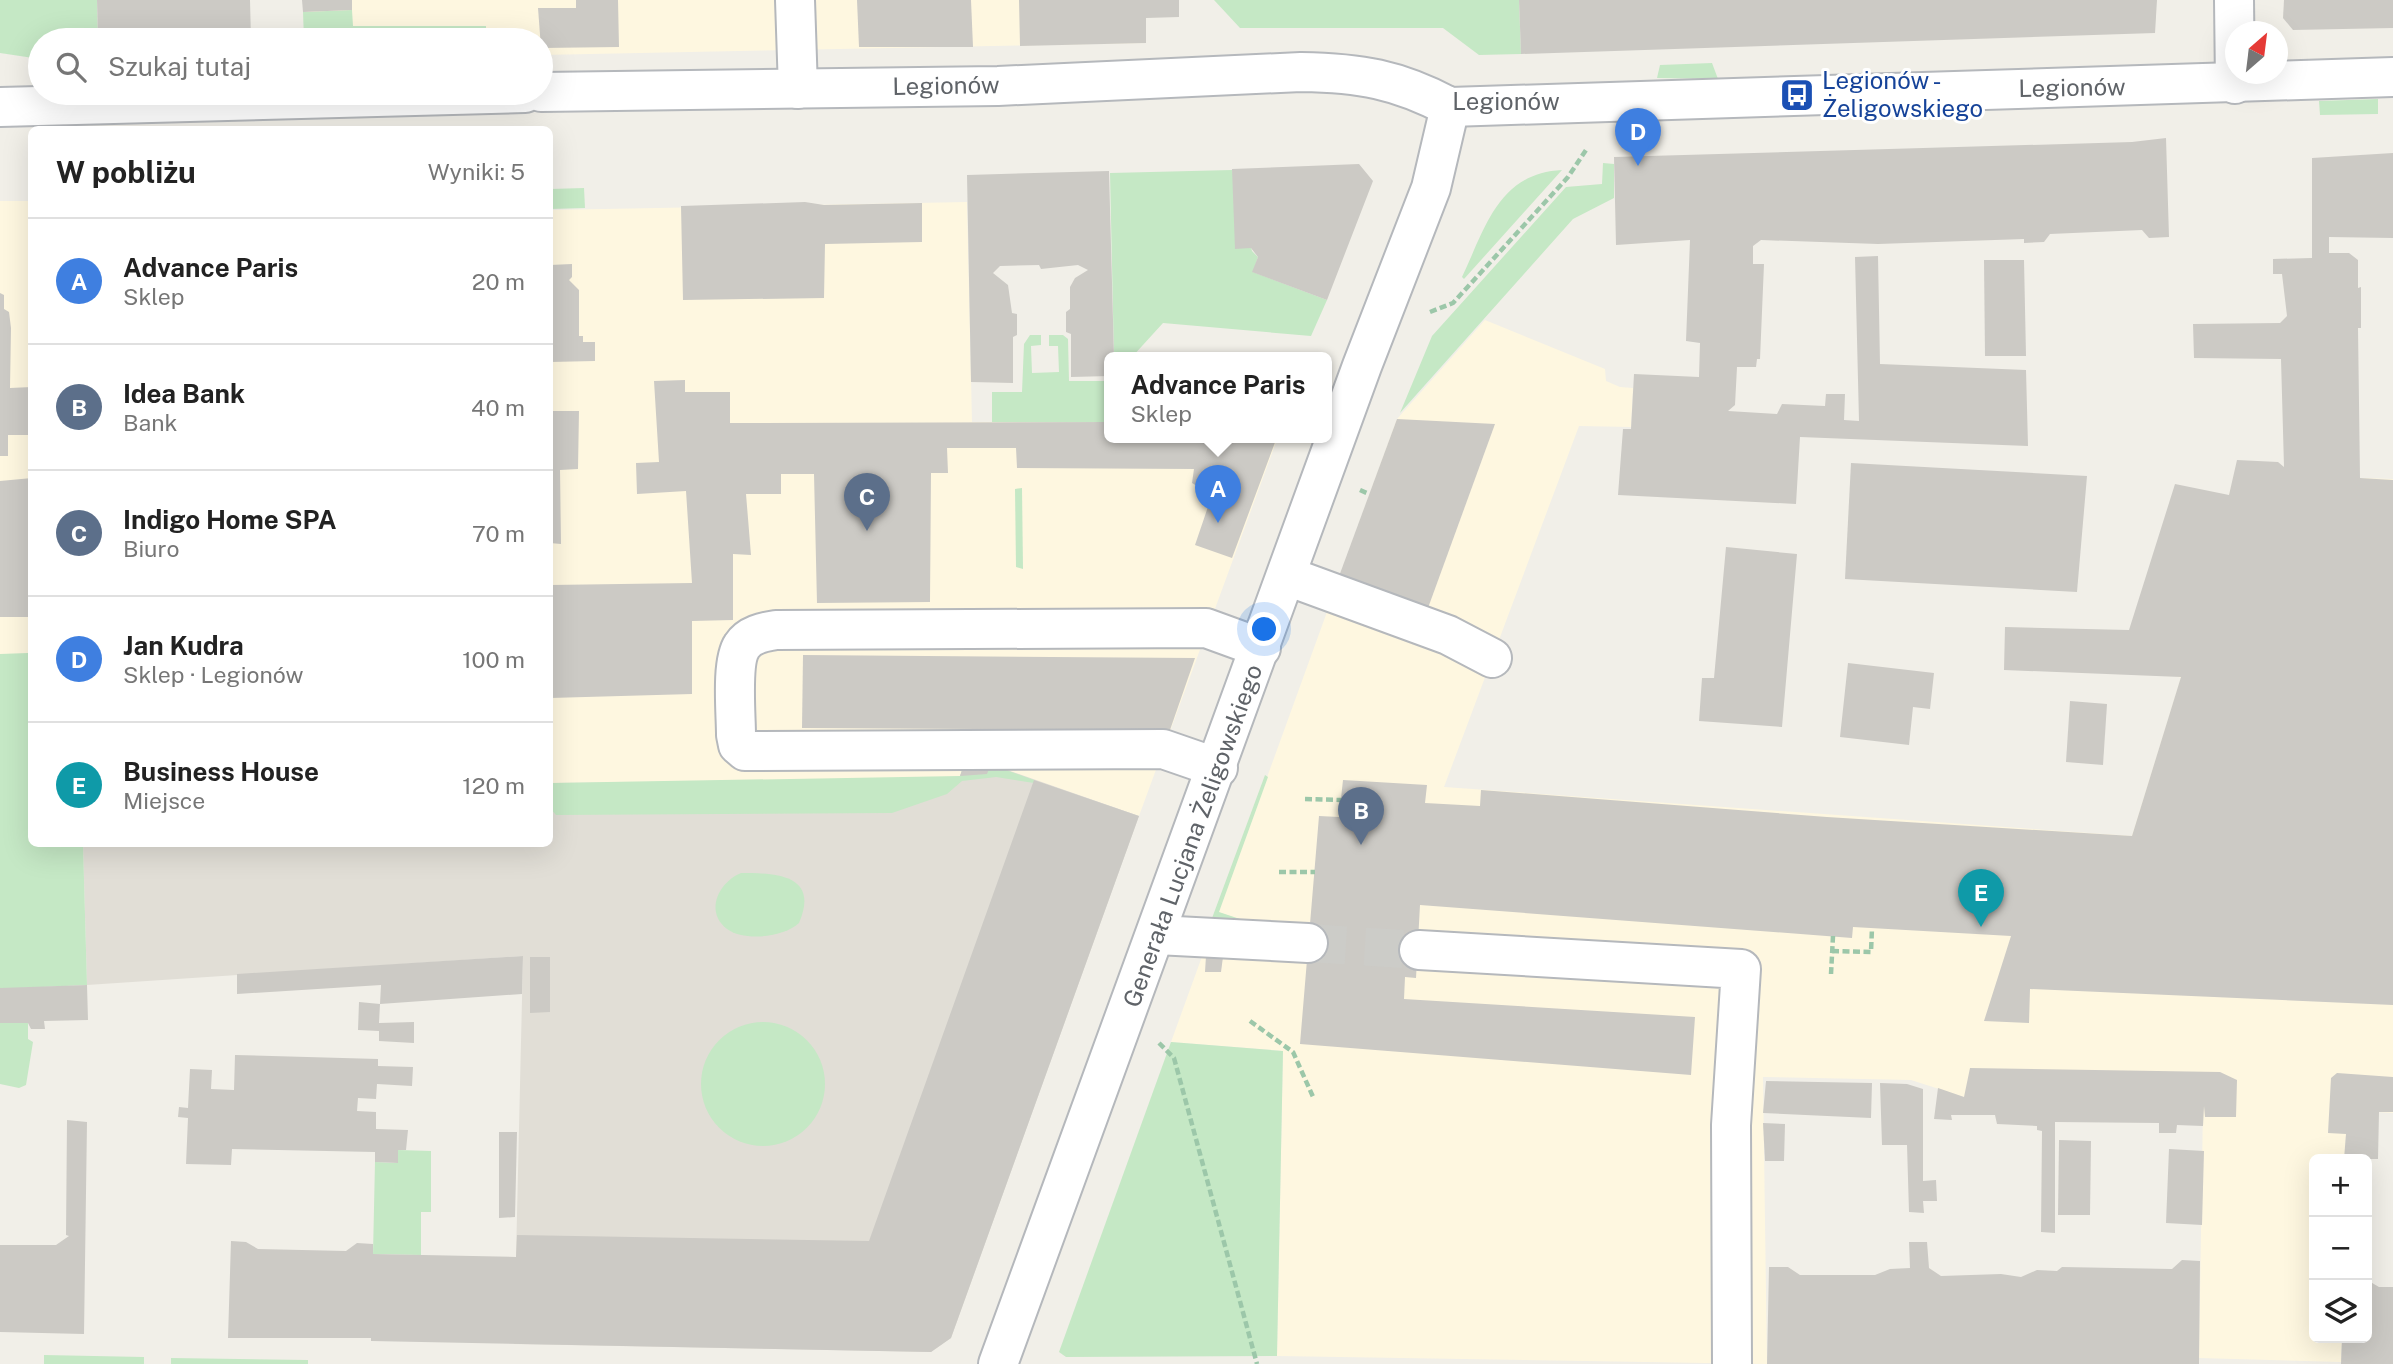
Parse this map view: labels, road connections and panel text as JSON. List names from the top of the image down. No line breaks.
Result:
{"streets":{"street":["Legionów","Generała Lucjana Żeligowskiego"]},"crossings":[["Legionów","Generała Lucjana Żeligowskiego"]],"places":{"bus stop":["Legionów - Żeligowskiego"]},"north":"top right","page":{"search":"Szukaj tutaj","pins":["D","A","C","B","E"],"heading":["W pobliżu","Wyniki: 5"],"list":[{"mark":"A","name":"Advance Paris","note":"Sklep","value":"20 m"},{"mark":"B","name":"Idea Bank","note":"Bank","value":"40 m"},{"mark":"C","name":"Indigo Home SPA","note":"Biuro","value":"70 m"},{"mark":"D","name":"Jan Kudra","note":"Sklep · Legionów","value":"100 m"},{"mark":"E","name":"Business House","note":"Miejsce","value":"120 m"}],"popup":["Advance Paris","Sklep"],"map_buttons":["+","−"]}}
